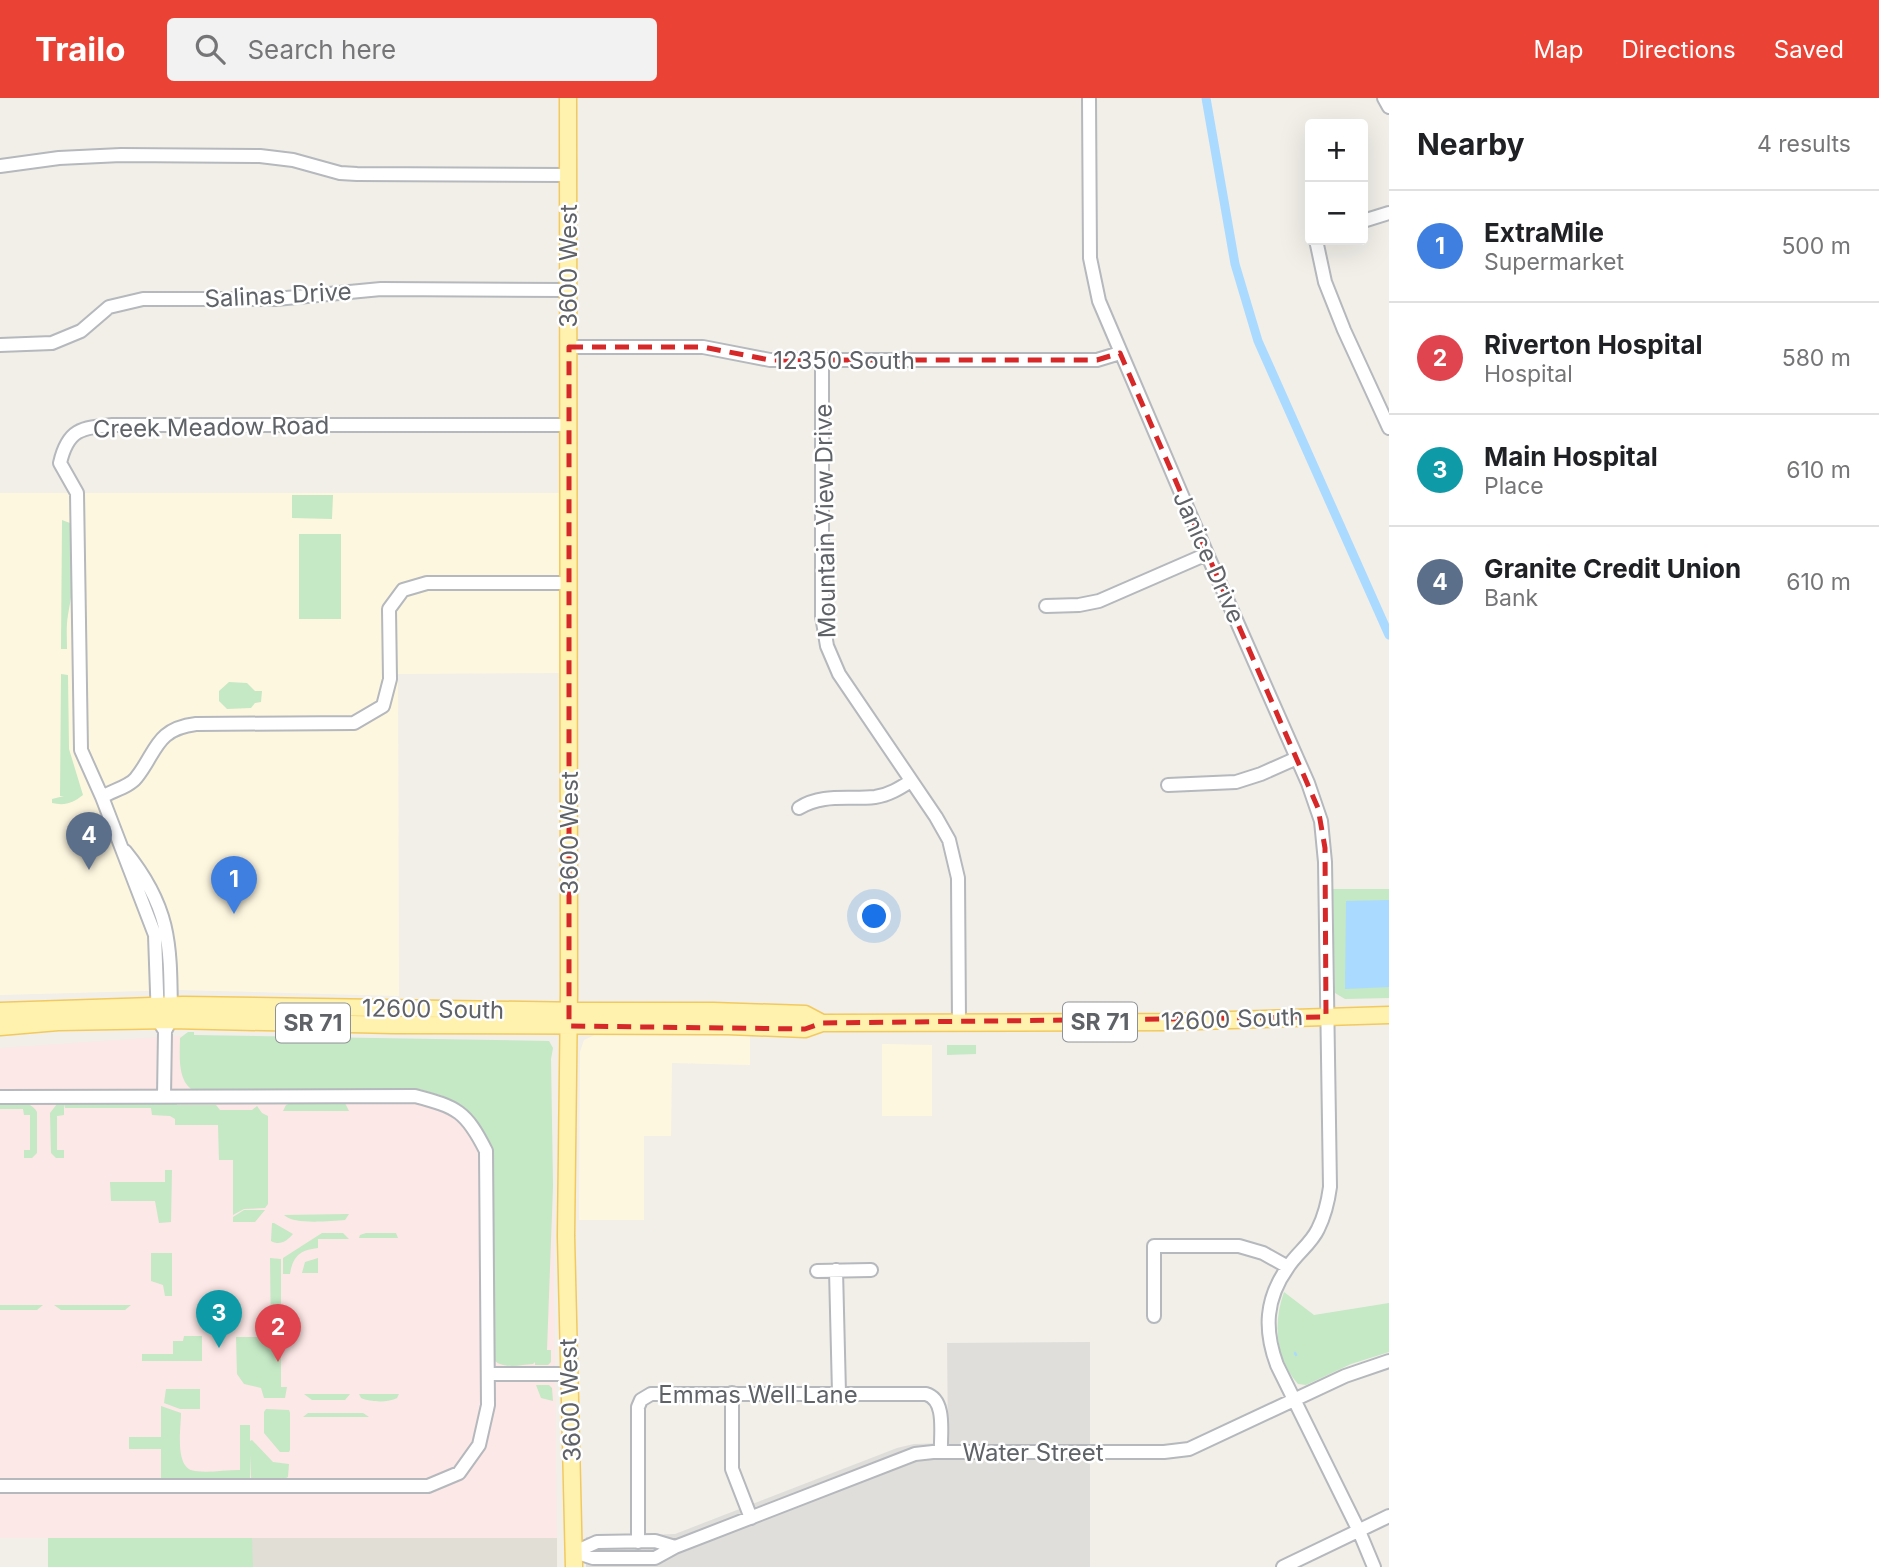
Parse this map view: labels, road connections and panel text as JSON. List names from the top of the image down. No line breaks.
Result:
{"streets":{"main road":["3600 West","12600 South","SR 71"],"street":["Salinas Drive","12350 South","Creek Meadow Road","Mountain View Drive","Janice Drive","Emmas Well Lane","Water Street"]},"crossings":[["3600 West","Salinas Drive"],["3600 West","12350 South"],["3600 West","Creek Meadow Road"],["3600 West","12600 South"],["3600 West","Water Street"],["12350 South","Mountain View Drive"],["12350 South","Janice Drive"],["Creek Meadow Road","12600 South"],["Mountain View Drive","12600 South"],["Janice Drive","12600 South"],["Janice Drive","Water Street"],["Emmas Well Lane","Water Street"]],"page":{"header":"Trailo","search":"Search here","nav":["Map","Directions","Saved"],"heading":["Nearby","4 results"],"map_buttons":["+","−"],"list":[{"mark":"1","name":"ExtraMile","note":"Supermarket","value":"500 m"},{"mark":"2","name":"Riverton Hospital","note":"Hospital","value":"580 m"},{"mark":"3","name":"Main Hospital","note":"Place","value":"610 m"},{"mark":"4","name":"Granite Credit Union","note":"Bank","value":"610 m"}],"pins":["4","1","3","2"]}}
